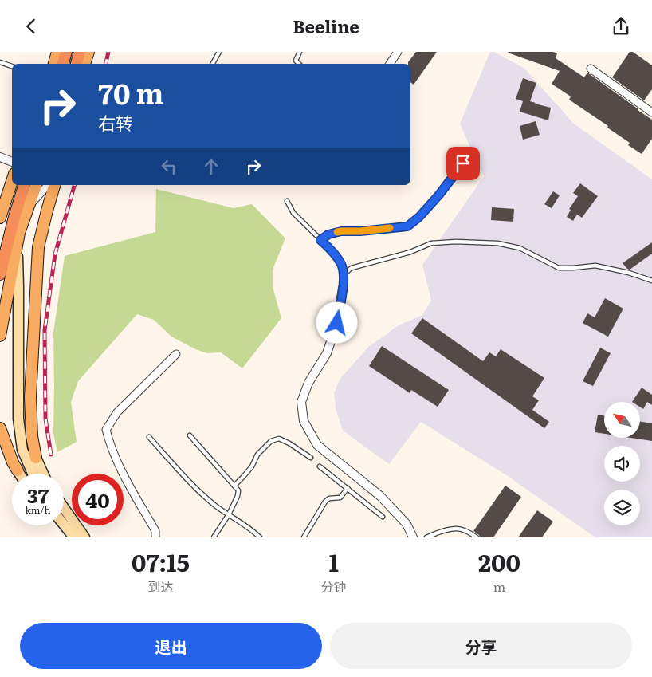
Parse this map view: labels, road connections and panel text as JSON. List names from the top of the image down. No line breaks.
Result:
{"north":"top left","page":{"header":"Beeline","turn":["70 m","右转"],"speed":"37 km/h","limit":"40","eta":["07:15","到达","1","分钟","200","m"],"buttons":["退出","分享"]}}
